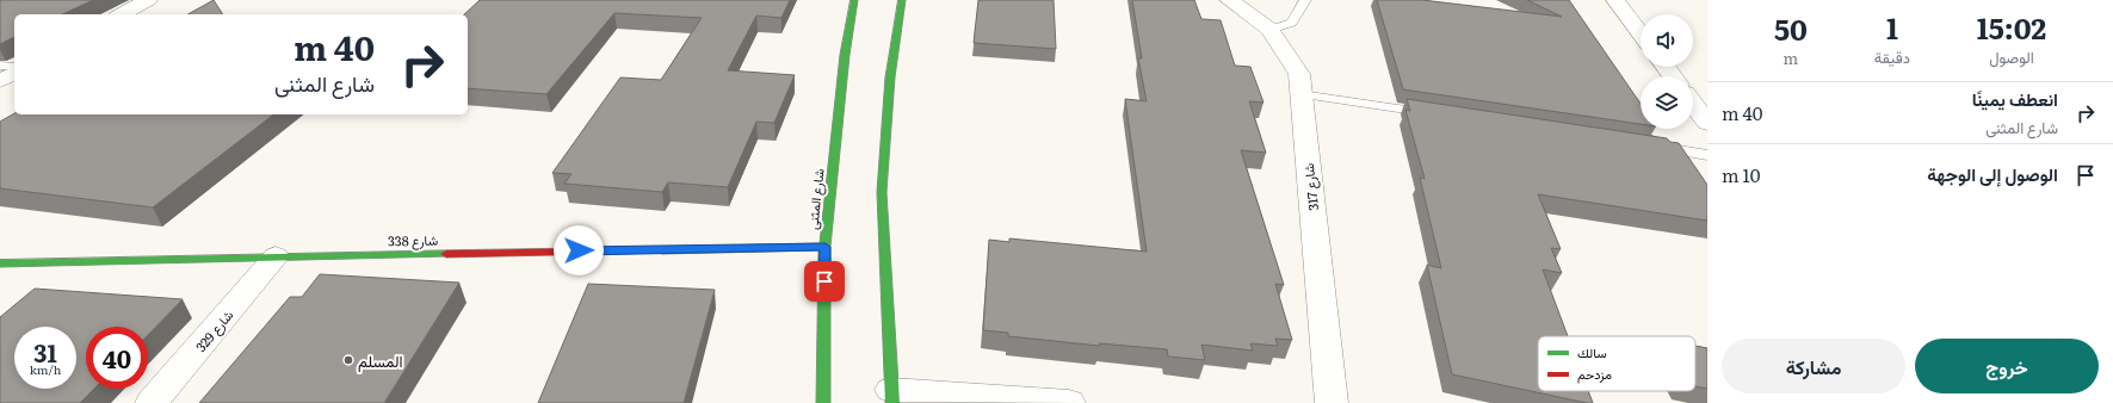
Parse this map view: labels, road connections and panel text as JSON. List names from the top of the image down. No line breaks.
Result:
{"streets":{"street":["شارع 317","شارع المثنى","شارع 338","شارع 329"]},"crossings":[["شارع المثنى","شارع 338"],["شارع 338","شارع 329"]],"places":["المسلم"],"legend":["سالك","مزدحم"],"page":{"eta":["15:02","الوصول","1","دقيقة","50","m"],"turn":["40 m","شارع المثنى"],"list":[{"name":"انعطف يمينًا","note":"شارع المثنى","value":"40 m"},{"name":"الوصول إلى الوجهة","value":"10 m"}],"speed":"31 km/h","limit":"40","buttons":["خروج","مشاركة"]}}
